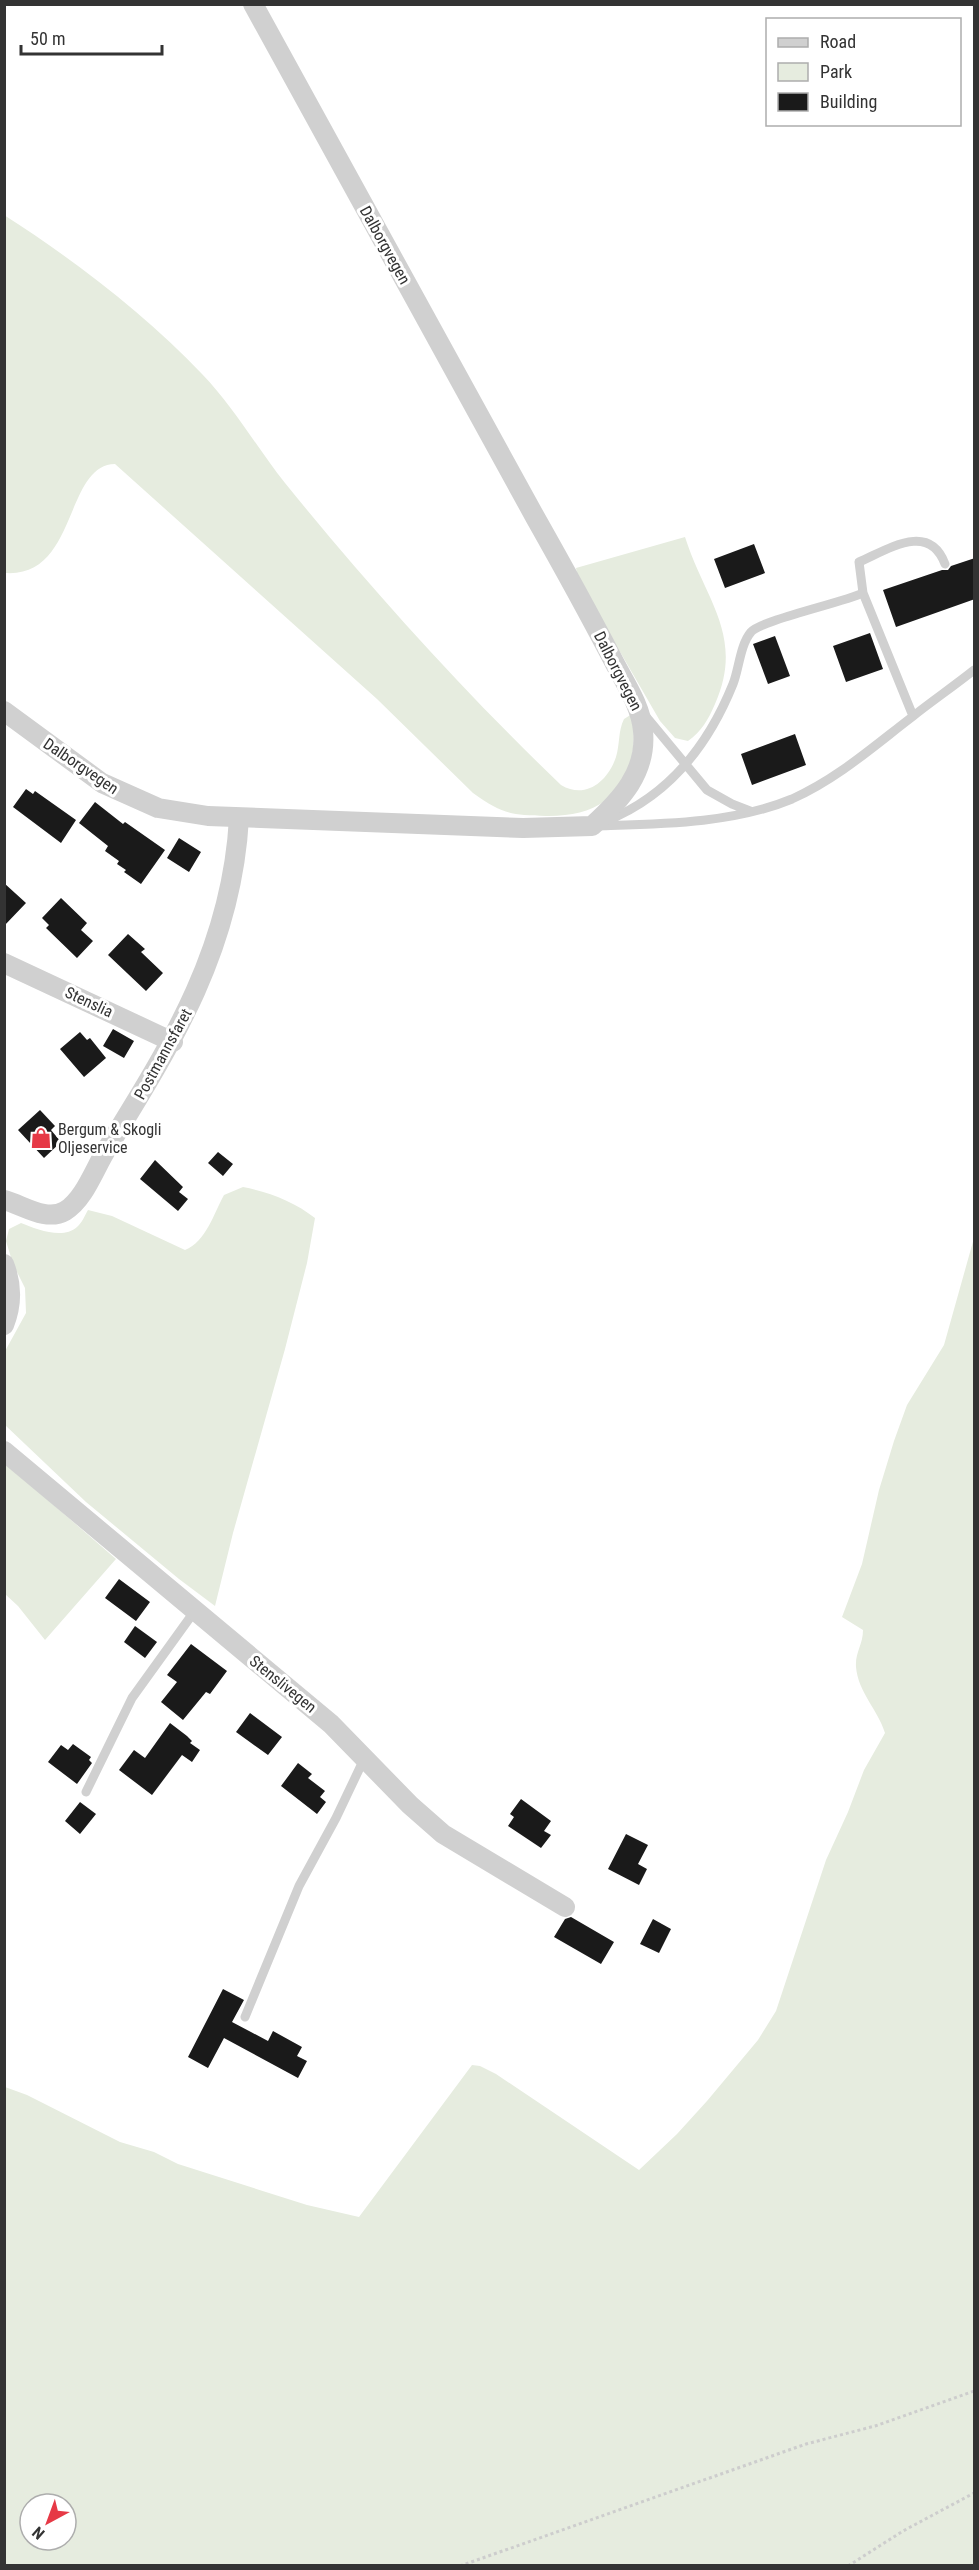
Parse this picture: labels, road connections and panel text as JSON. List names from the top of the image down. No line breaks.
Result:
{"streets":{"street":["Dalborgvegen","Stenslia","Postmannsfaret","Stenslivegen"]},"crossings":[["Dalborgvegen","Postmannsfaret"],["Stenslia","Postmannsfaret"]],"places":{"shop":["Bergum & Skogli Oljeservice"]},"legend":["Road","Park","Building"],"scale_bar":"50 m","north":"bottom left"}
